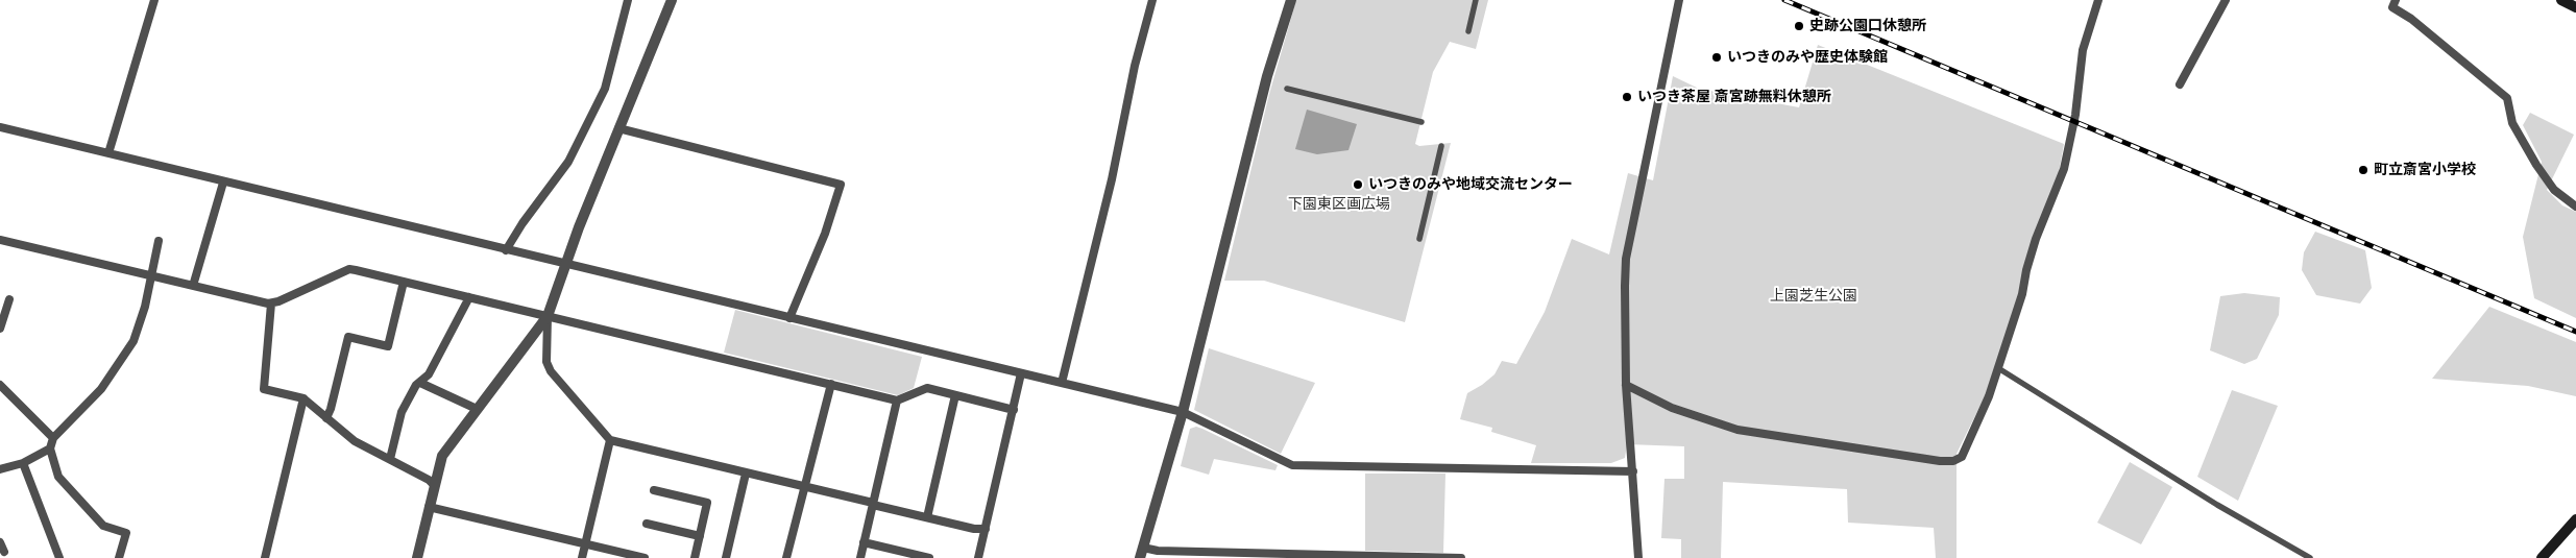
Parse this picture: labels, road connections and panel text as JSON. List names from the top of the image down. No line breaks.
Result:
{"parks":["下園東区画広場","上園芝生公園"],"places":["史跡公園口休憩所","いつきのみや歴史体験館","いつき茶屋 斎宮跡無料休憩所","町立斎宮小学校","いつきのみや地域交流センター"]}
